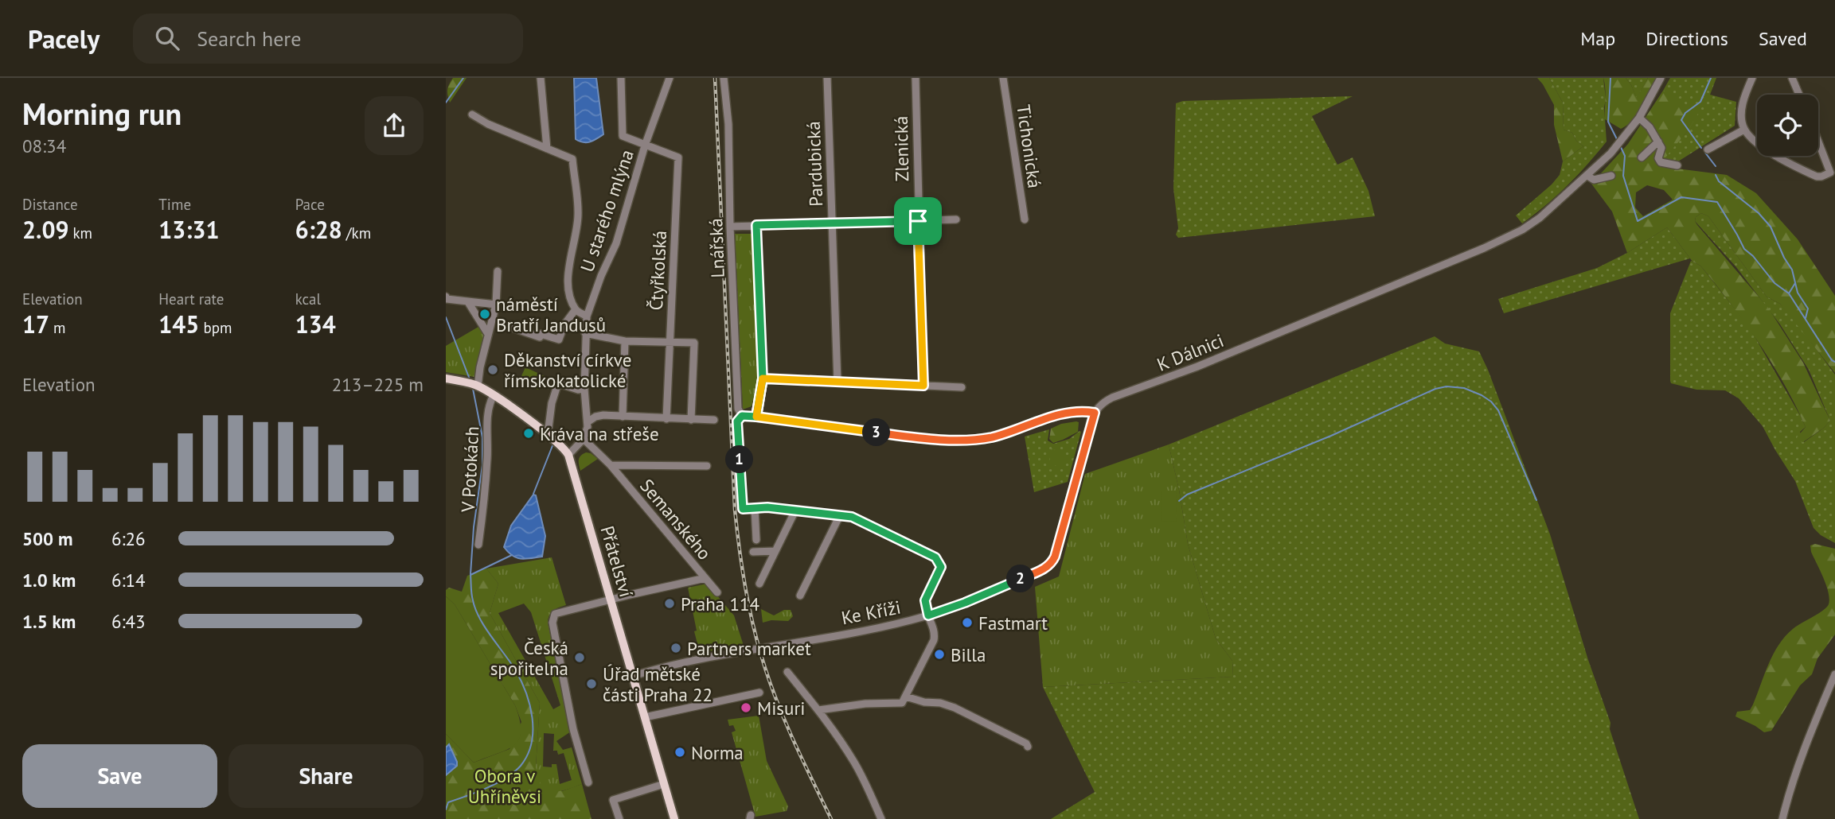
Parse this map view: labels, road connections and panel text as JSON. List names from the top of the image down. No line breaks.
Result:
{"streets":{"main road":["Přátelství"],"street":["Tichonická","Zlenická","Pardubická","U starého mlýna","Lnářská","Čtyřkolská","K Dálnici","V Potokách","Semanského","Ke Kříži"]},"crossings":[["U starého mlýna","Čtyřkolská"],["K Dálnici","Ke Kříži"],["V Potokách","Přátelství"],["Přátelství","Ke Kříži"]],"parks":["Obora v Uhříněvsi"],"places":["náměstí Bratří Jandusů","Děkanství církve římskokatolické","Kráva na střeše","Praha 114","Fastmart","Partners market","Billa","Česká spořitelna","Úřad mětské části Praha 22","Misuri","Norma"],"page":{"header":"Pacely","search":"Search here","nav":["Map","Directions","Saved"],"heading":["Morning run","08:34"],"stats":[["Distance","2.09 km"],["Time","13:31"],["Pace","6:28 /km"],["Elevation","17 m"],["Heart rate","145 bpm"],["kcal","134"]],"chart":["Elevation","213–225 m"],"pins":["3","1","2"],"list":[{"name":"500 m","note":"6:26"},{"name":"1.0 km","note":"6:14"},{"name":"1.5 km","note":"6:43"}],"buttons":["Save","Share"]}}
